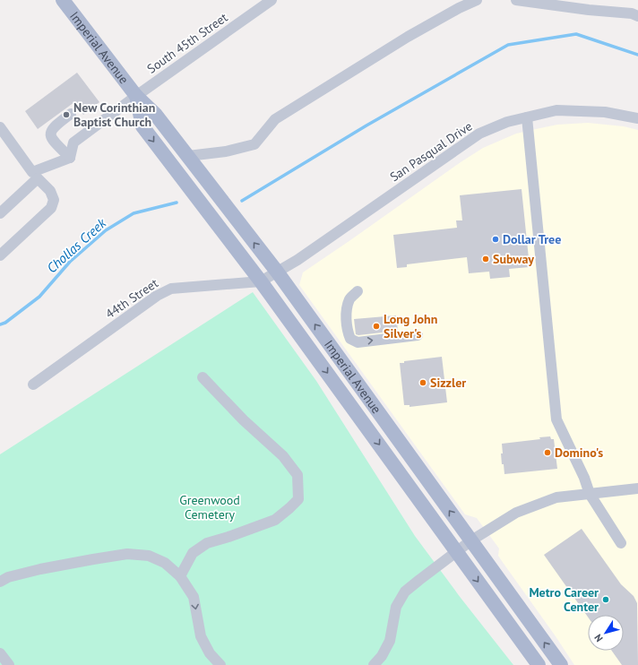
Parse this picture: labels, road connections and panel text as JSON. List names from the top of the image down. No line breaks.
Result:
{"streets":{"main road":["Imperial Avenue"],"street":["South 45th Street","San Pasqual Drive","44th Street"]},"crossings":[["South 45th Street","Imperial Avenue"],["Imperial Avenue","San Pasqual Drive"],["Imperial Avenue","44th Street"],["San Pasqual Drive","44th Street"]],"water":["Chollas Creek"],"parks":["Greenwood Cemetery"],"places":["New Corinthian Baptist Church","Dollar Tree","Subway","Long John Silver's","Sizzler","Domino's","Metro Career Center"],"north":"bottom left"}
